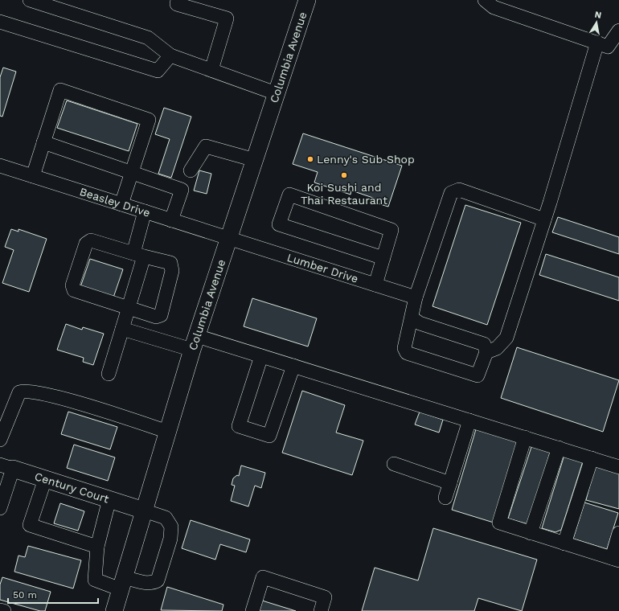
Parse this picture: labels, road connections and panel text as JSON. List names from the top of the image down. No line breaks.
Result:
{"streets":{"main road":["Columbia Avenue","Century Court"],"street":["Beasley Drive","Lumber Drive"]},"crossings":[["Columbia Avenue","Beasley Drive"],["Columbia Avenue","Lumber Drive"],["Columbia Avenue","Century Court"],["Beasley Drive","Lumber Drive"]],"places":["Lenny's Sub Shop","Koi Sushi and Thai Restaurant"],"scale_bar":"50 m","north":"top"}
